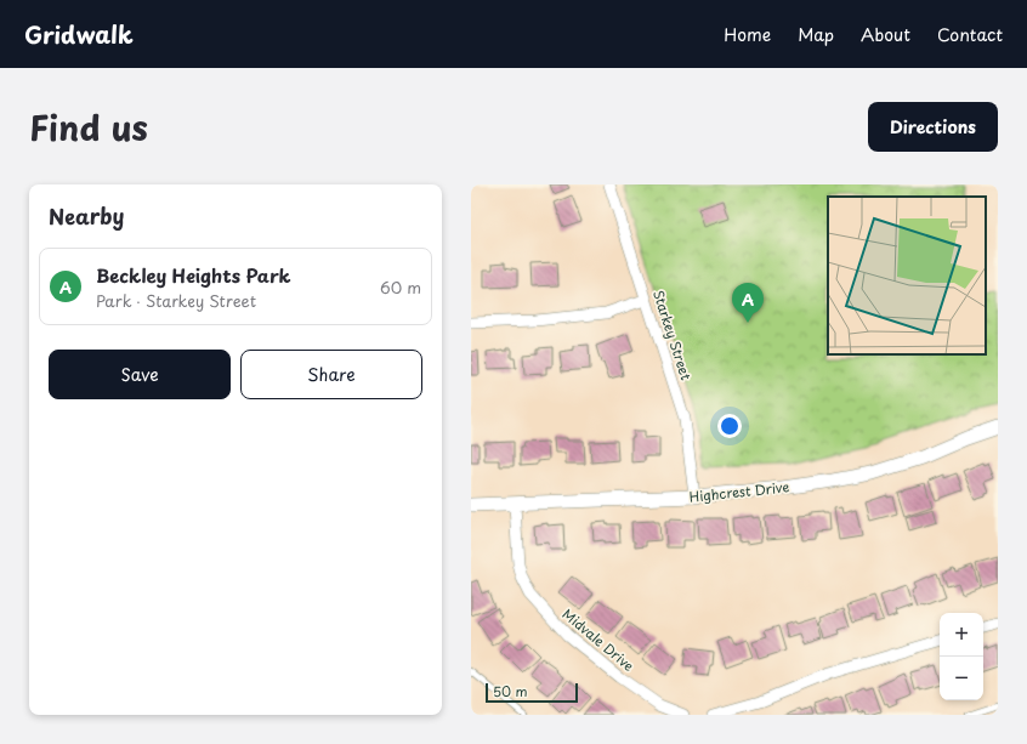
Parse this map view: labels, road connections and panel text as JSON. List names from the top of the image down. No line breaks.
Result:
{"streets":{"street":["Starkey Street","Highcrest Drive","Midvale Drive"]},"crossings":[["Starkey Street","Highcrest Drive"],["Highcrest Drive","Midvale Drive"]],"scale_bar":"50 m","page":{"header":"Gridwalk","nav":["Home","Map","About","Contact"],"title":"Find us","buttons":["Directions",["Save","Share"]],"heading":"Nearby","list":[{"mark":"A","name":"Beckley Heights Park","note":"Park · Starkey Street","value":"60 m"}],"pins":"A","map_buttons":["+","−"],"scale":"50 m"}}
